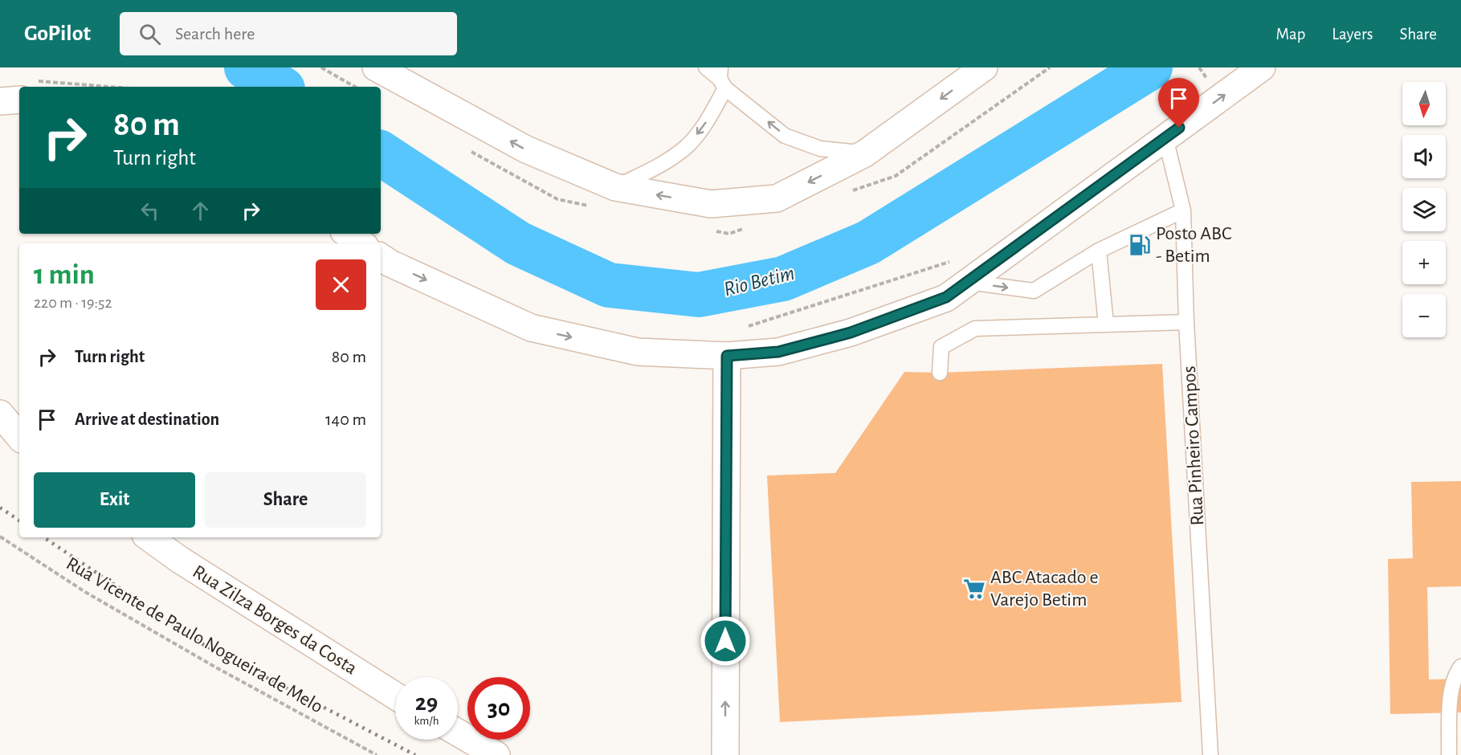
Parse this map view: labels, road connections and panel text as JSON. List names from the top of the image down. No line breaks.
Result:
{"streets":{"main road":["Rua Zilza Borges da Costa"],"lane":["Rua Pinheiro Campos"],"path":["Rua Vicente de Paulo Nogueira de Melo"]},"water":["Rio Betim"],"places":{"fuel station":["Posto ABC - Betim"],"supermarket":["ABC Atacado e Varejo Betim"]},"north":"bottom","page":{"header":"GoPilot","search":"Search here","nav":["Map","Layers","Share"],"map_buttons":["+","−"],"turn":["80 m","Turn right"],"heading":["1 min","220 m · 19:52"],"list":[{"name":"Turn right","value":"80 m"},{"name":"Arrive at destination","value":"140 m"}],"buttons":["Exit","Share"],"speed":"29 km/h","limit":"30"}}
